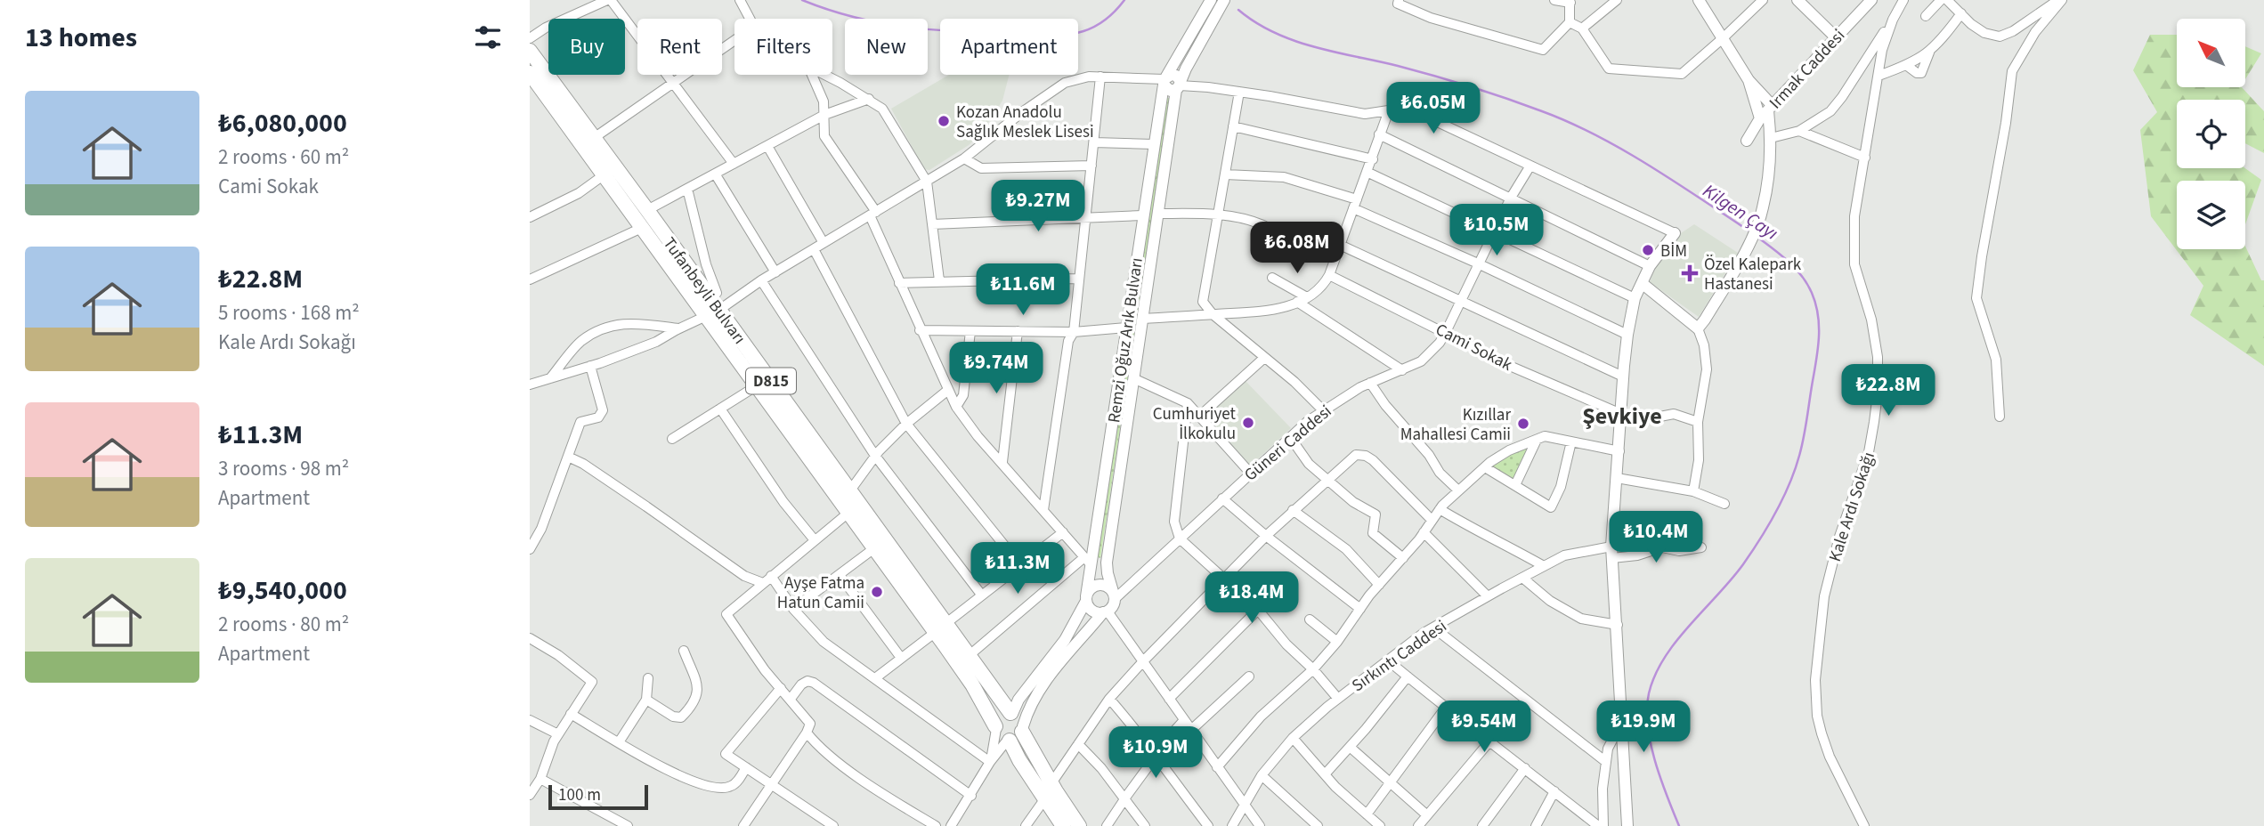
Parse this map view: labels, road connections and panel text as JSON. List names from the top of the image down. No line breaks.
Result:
{"streets":{"highway":["Tufanbeyli Bulvarı","D815"],"main road":["Irmak Caddesi","Remzi Oğuz Arık Bulvarı","Güneri Caddesi"],"street":["Cami Sokak","Kale Ardı Sokağı","Sırkıntı Caddesi"]},"crossings":[["Tufanbeyli Bulvarı","Güneri Caddesi"],["Remzi Oğuz Arık Bulvarı","Güneri Caddesi"],["Cami Sokak","Güneri Caddesi"]],"districts":["Şevkiye"],"water":["Kilgen Çayı"],"places":{"other":["Kozan Anadolu Sağlık Meslek Lisesi","BİM","Cumhuriyet İlkokulu","Kızıllar Mahallesi Camii","Ayşe Fatma Hatun Camii"],"health":["Özel Kalepark Hastanesi"]},"scale_bar":"100 m","north":"top left","page":{"heading":"13 homes","chip":["Buy","Rent","Filters","New","Apartment"],"list":[{"name":"₺6,080,000","note":"2 rooms · 60 m² · Cami Sokak"},{"name":"₺22.8M","note":"5 rooms · 168 m² · Kale Ardı Sokağı"},{"name":"₺11.3M","note":"3 rooms · 98 m² · Apartment"},{"name":"₺9,540,000","note":"2 rooms · 80 m² · Apartment"}],"price":["₺6.05M","₺9.27M","₺10.5M","₺6.08M","₺11.6M","₺9.74M","₺22.8M","₺10.4M","₺11.3M","₺18.4M","₺9.54M","₺19.9M","₺10.9M"],"scale":"100 m"}}
